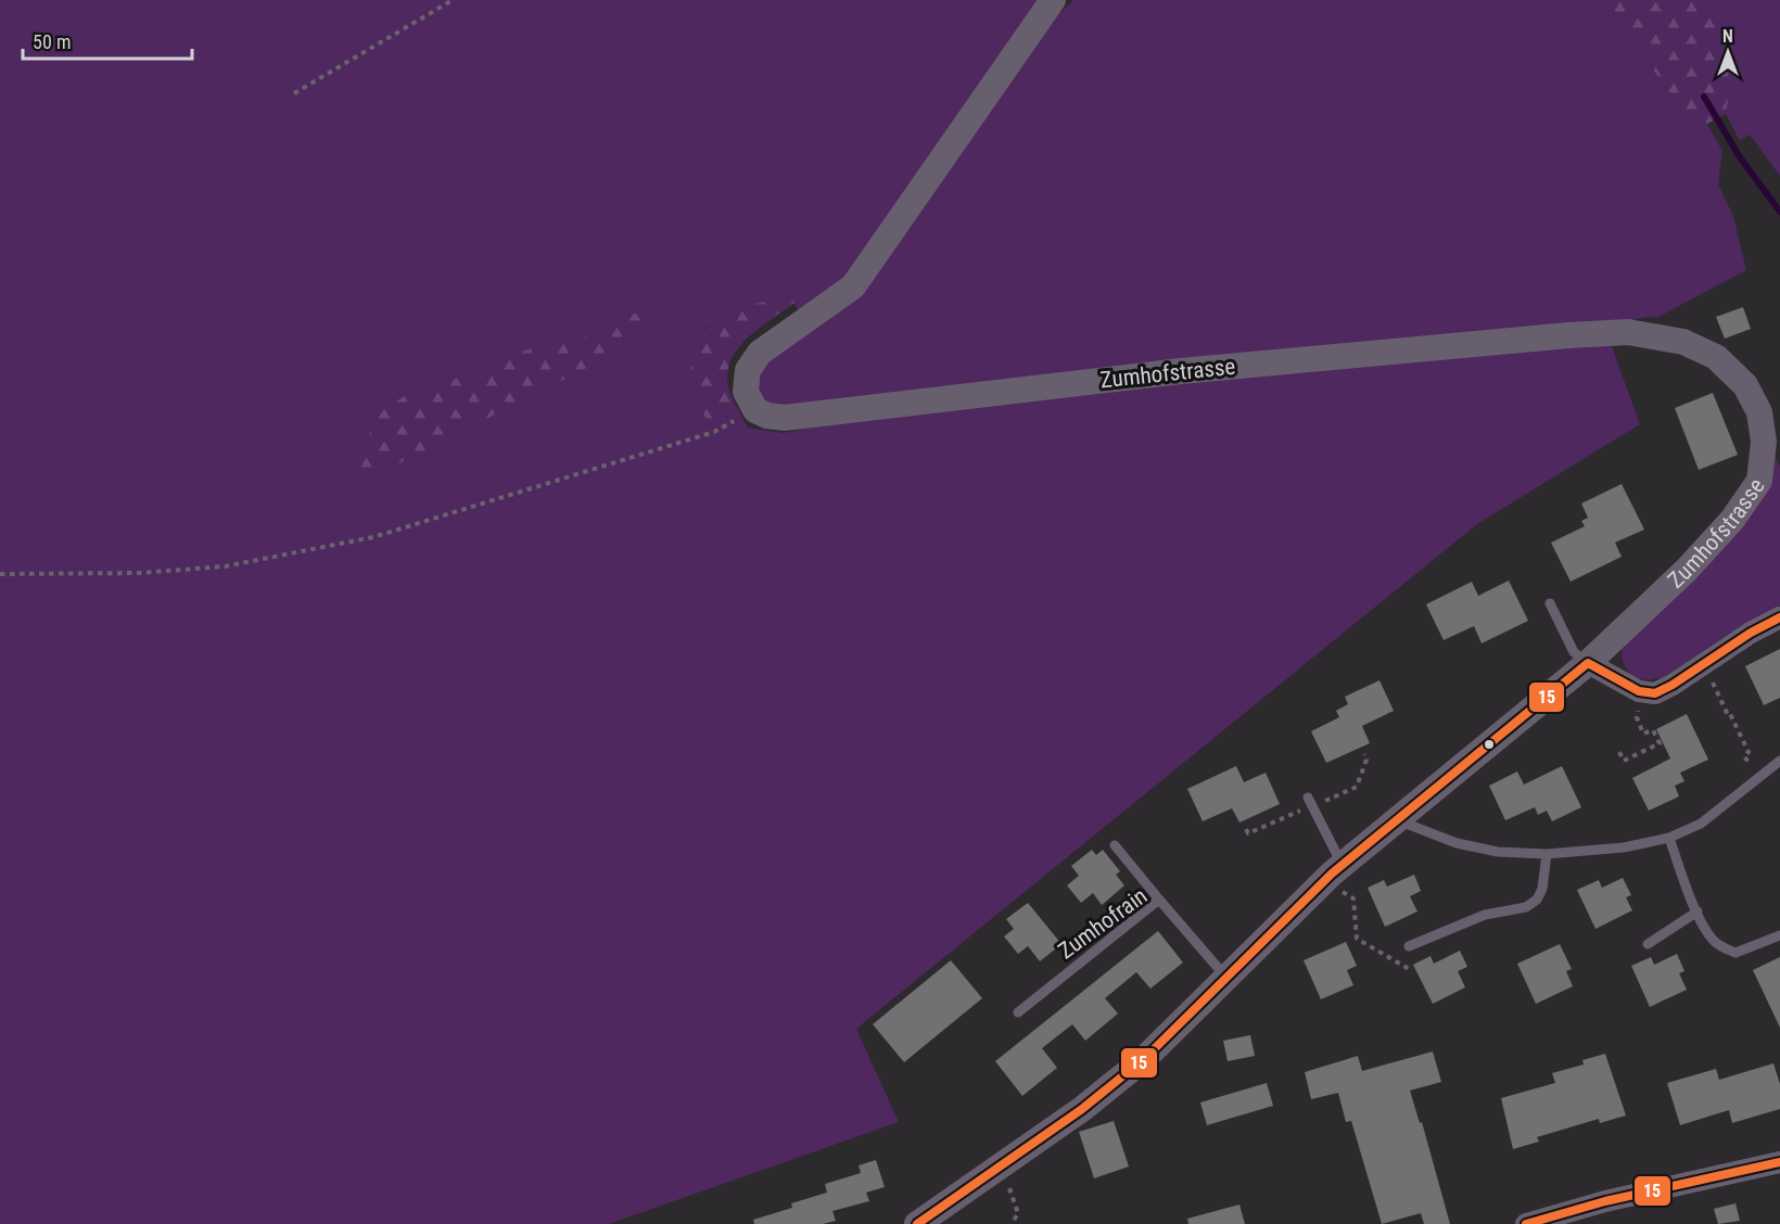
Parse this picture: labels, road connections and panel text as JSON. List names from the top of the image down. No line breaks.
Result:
{"streets":{"street":["Zumhofstrasse"],"lane":["Zumhofrain"]},"crossings":[["Zumhofstrasse","Zumhofrain"]],"lines":["transit line 15"],"scale_bar":"50 m","north":"top"}
